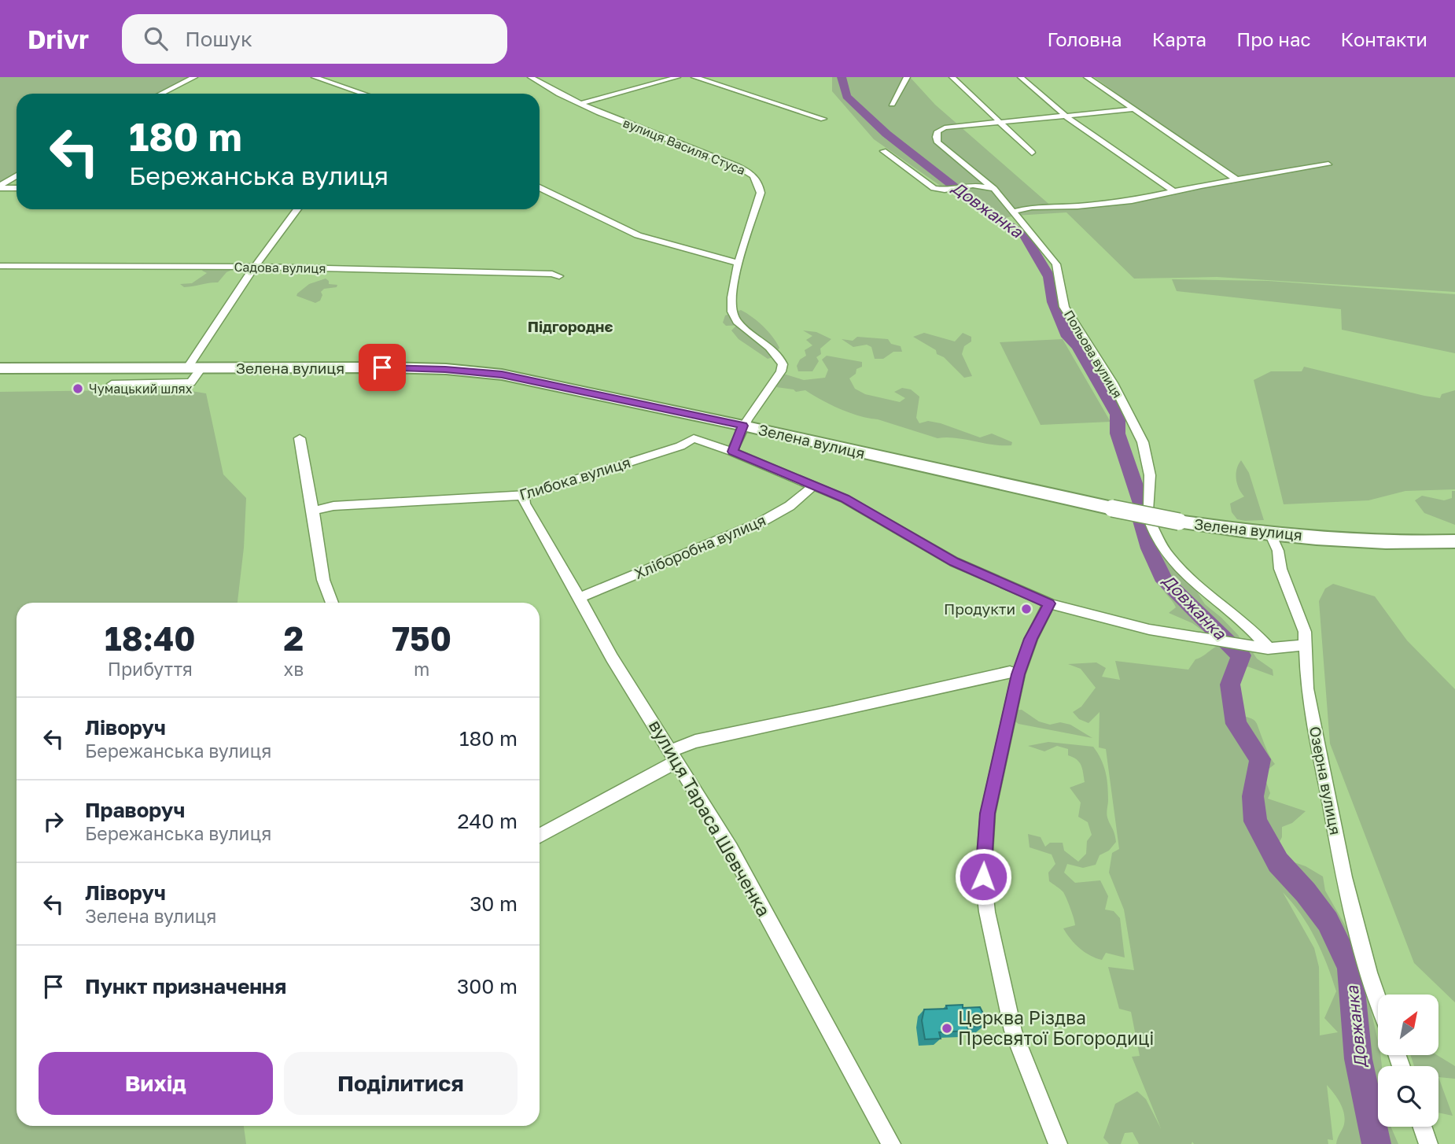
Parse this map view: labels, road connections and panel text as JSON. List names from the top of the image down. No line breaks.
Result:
{"streets":{"highway":["Зелена вулиця"],"street":["вулиця Василя Стуса","Садова вулиця","Польова вулиця","Глибока вулиця","Хліборобна вулиця","Озерна вулиця","вулиця Тараса Шевченка"]},"crossings":[["вулиця Василя Стуса","Зелена вулиця"],["Зелена вулиця","Озерна вулиця"],["Глибока вулиця","Хліборобна вулиця"],["Глибока вулиця","Озерна вулиця"],["Глибока вулиця","вулиця Тараса Шевченка"],["Хліборобна вулиця","вулиця Тараса Шевченка"]],"districts":["Підгороднє"],"water":["Довжанка"],"places":["Чумацький шлях","Продукти","Церква Різдва Пресвятої Богородиці"],"north":"top right","page":{"header":"Drivr","search":"Пошук","nav":["Головна","Карта","Про нас","Контакти"],"turn":["180 m","Бережанська вулиця"],"eta":["18:40","Прибуття","2","хв","750","m"],"list":[{"name":"Ліворуч","note":"Бережанська вулиця","value":"180 m"},{"name":"Праворуч","note":"Бережанська вулиця","value":"240 m"},{"name":"Ліворуч","note":"Зелена вулиця","value":"30 m"},{"name":"Пункт призначення","value":"300 m"}],"buttons":["Вихід","Поділитися"]}}
